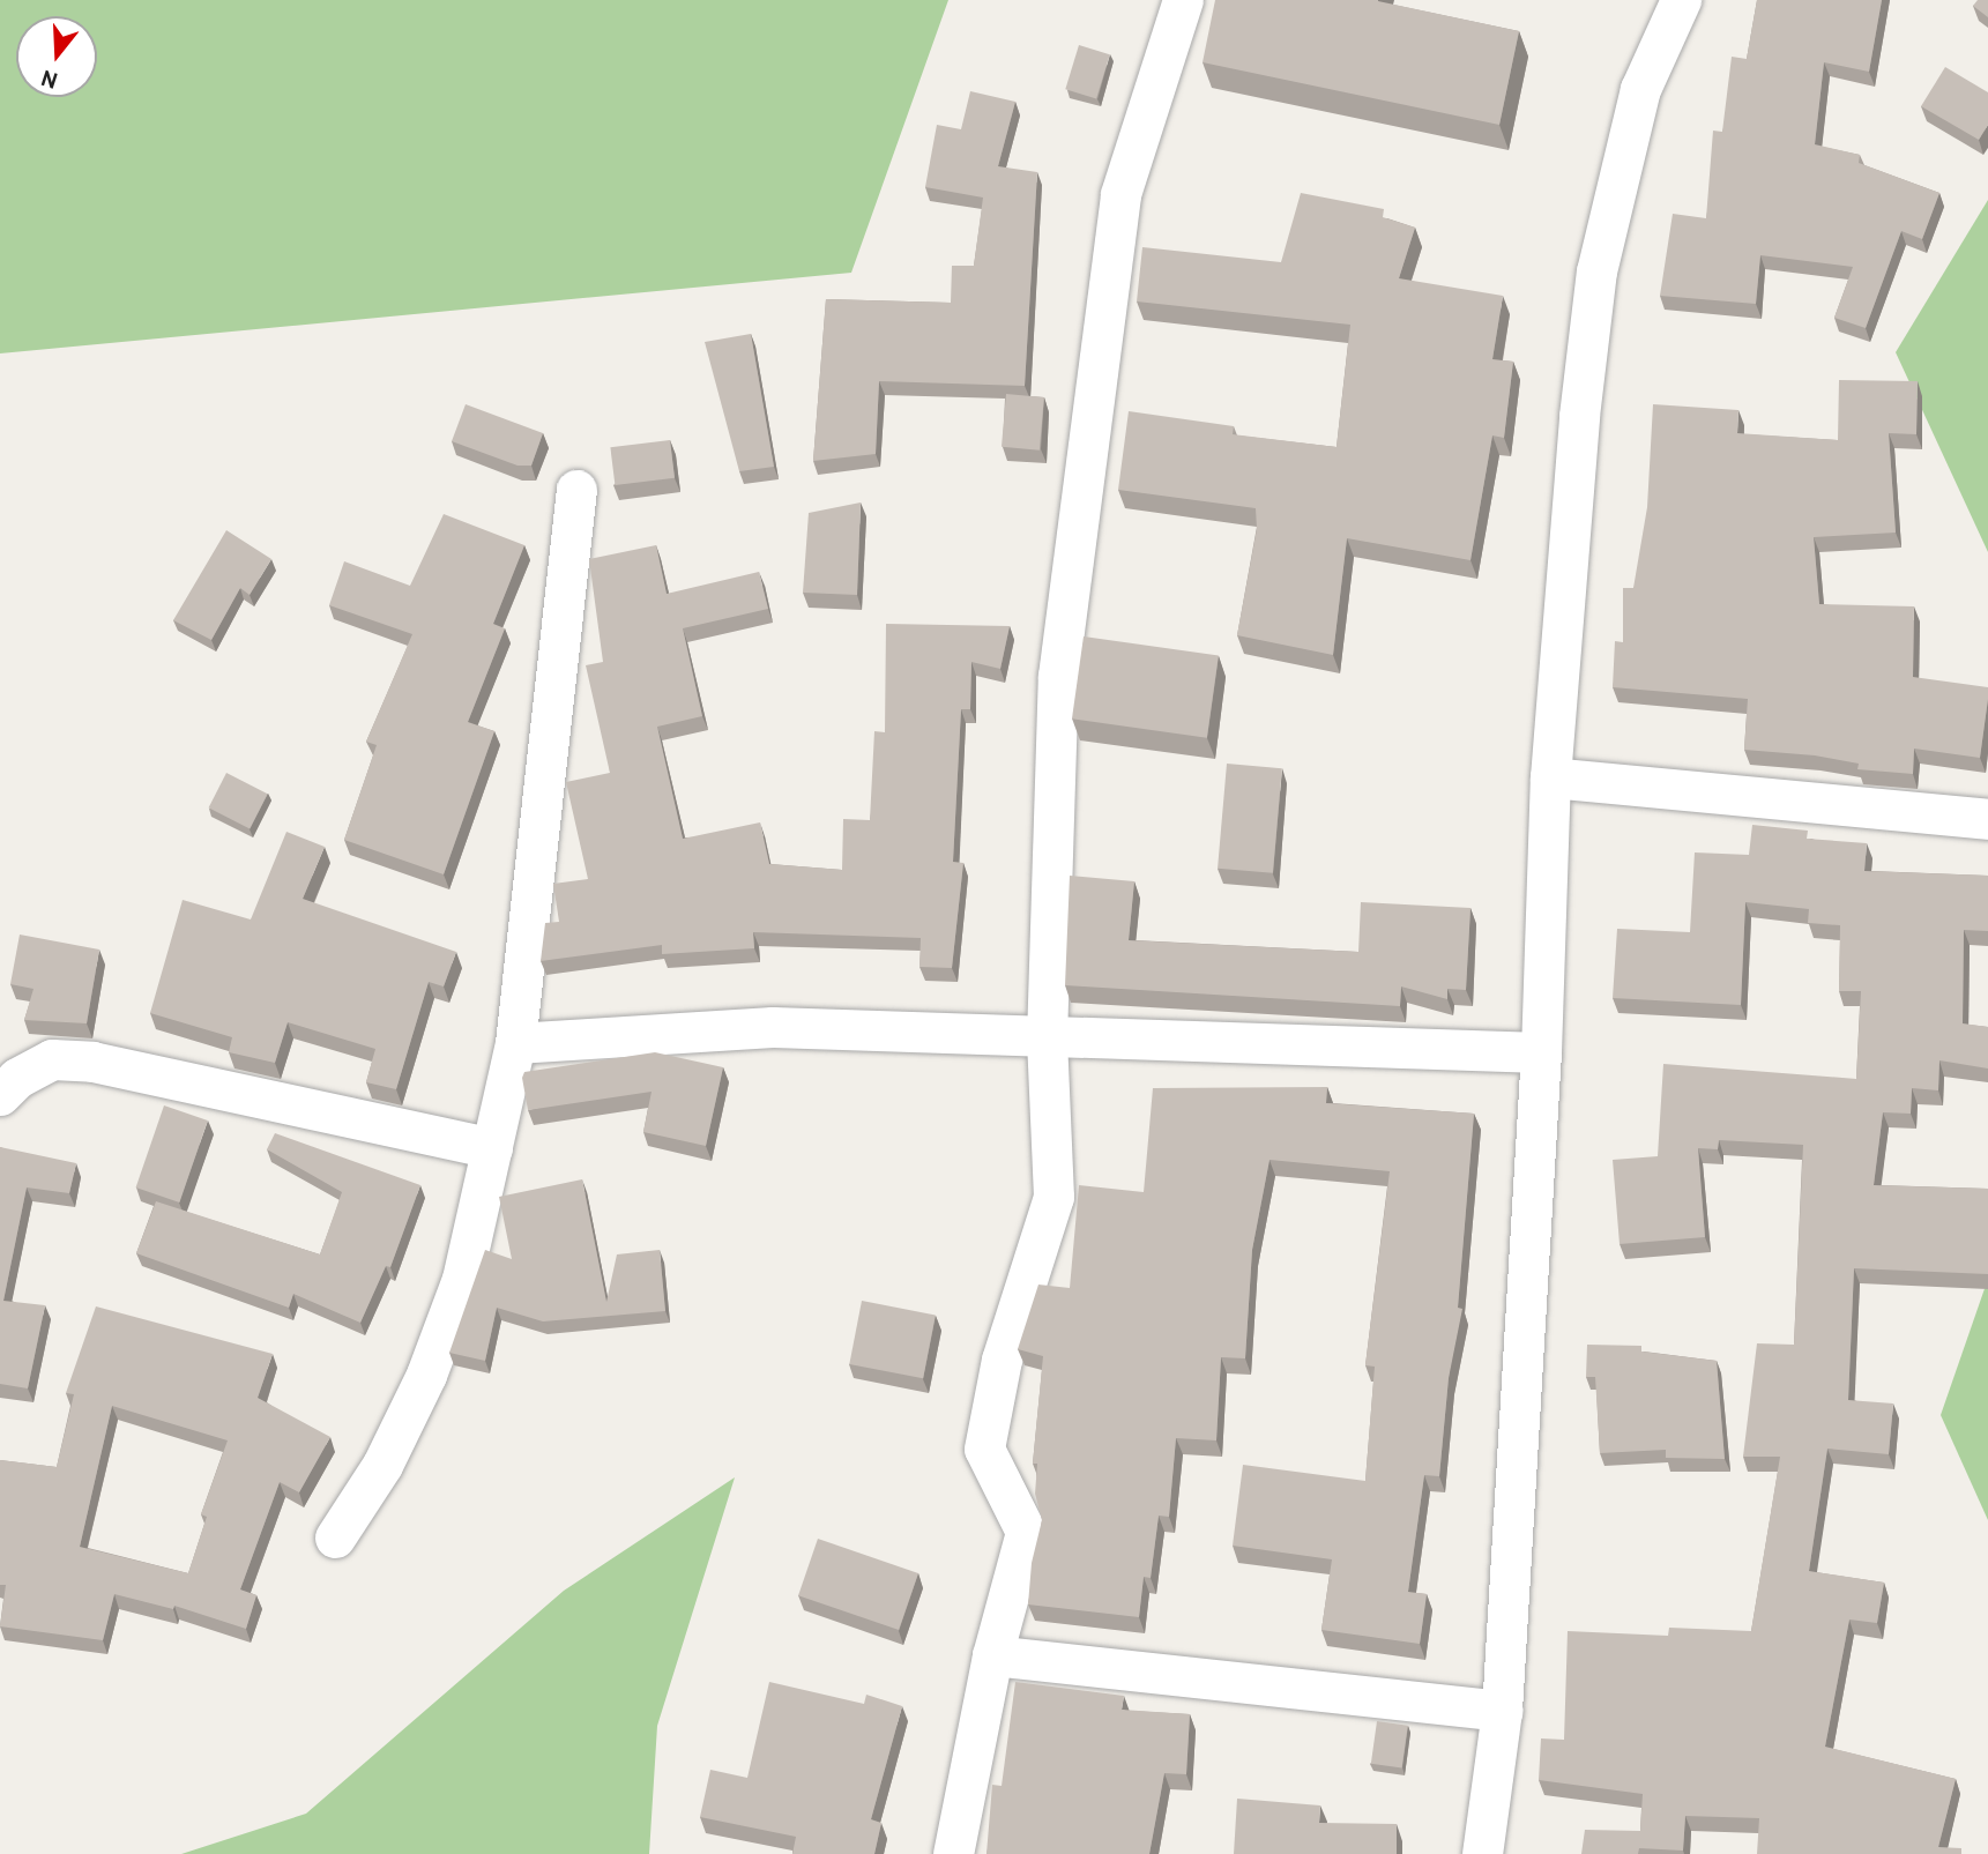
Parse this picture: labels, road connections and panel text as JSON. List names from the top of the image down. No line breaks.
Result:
{"north":"bottom"}
